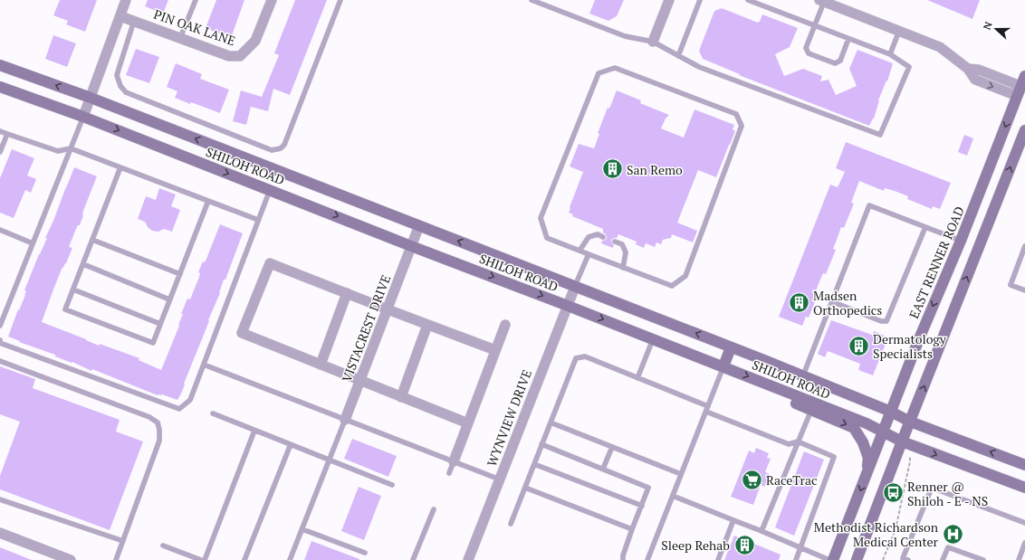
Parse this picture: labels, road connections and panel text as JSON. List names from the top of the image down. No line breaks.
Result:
{"streets":{"main road":["SHILOH ROAD","EAST RENNER ROAD"],"street":["PIN OAK LANE","VISTACREST DRIVE","WYNVIEW DRIVE"]},"crossings":[["SHILOH ROAD","EAST RENNER ROAD"],["SHILOH ROAD","VISTACREST DRIVE"],["SHILOH ROAD","WYNVIEW DRIVE"]],"places":{"building":["San Remo","Madsen Orthopedics","Dermatology Specialists","Sleep Rehab"],"supermarket":["RaceTrac"],"bus stop":["Renner @ Shiloh - E - NS"],"hospital":["Methodist Richardson Medical Center"]},"north":"left"}
